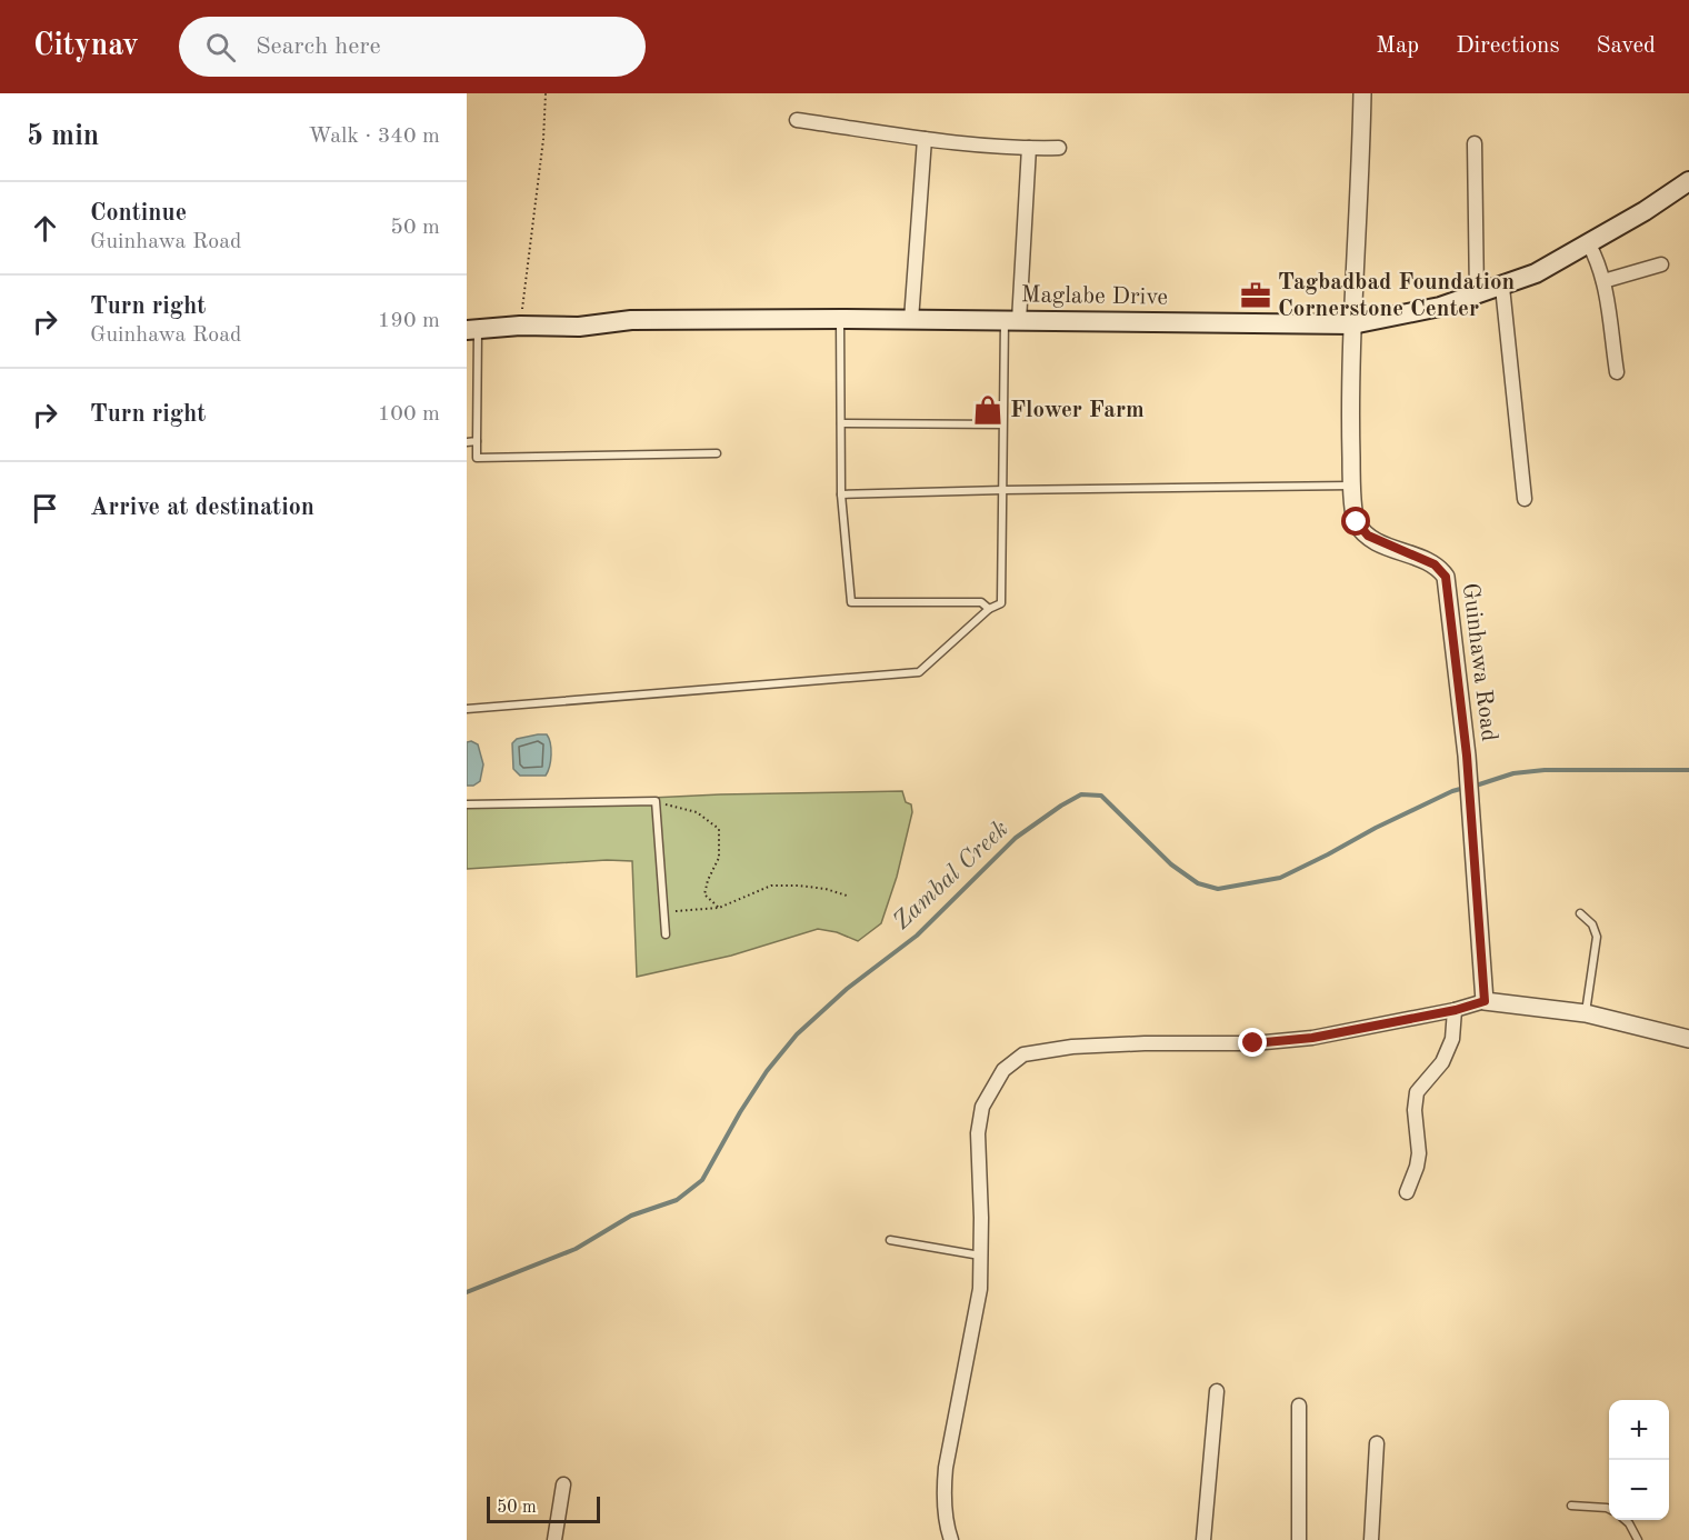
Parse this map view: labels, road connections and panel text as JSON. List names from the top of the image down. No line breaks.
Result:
{"streets":{"main road":["Maglabe Drive"],"street":["Guinhawa Road"]},"crossings":[["Maglabe Drive","Guinhawa Road"]],"water":["Zambal Creek"],"places":{"office":["Tagbadbad Foundation Cornerstone Center"],"shop":["Flower Farm"]},"scale_bar":"50 m","page":{"header":"Citynav","search":"Search here","nav":["Map","Directions","Saved"],"heading":["5 min","Walk · 340 m"],"list":[["Continue","Guinhawa Road","50 m"],["Turn right","Guinhawa Road","190 m"],["Turn right","100 m"],"Arrive at destination"],"map_buttons":["+","−"],"scale":"50 m"}}
